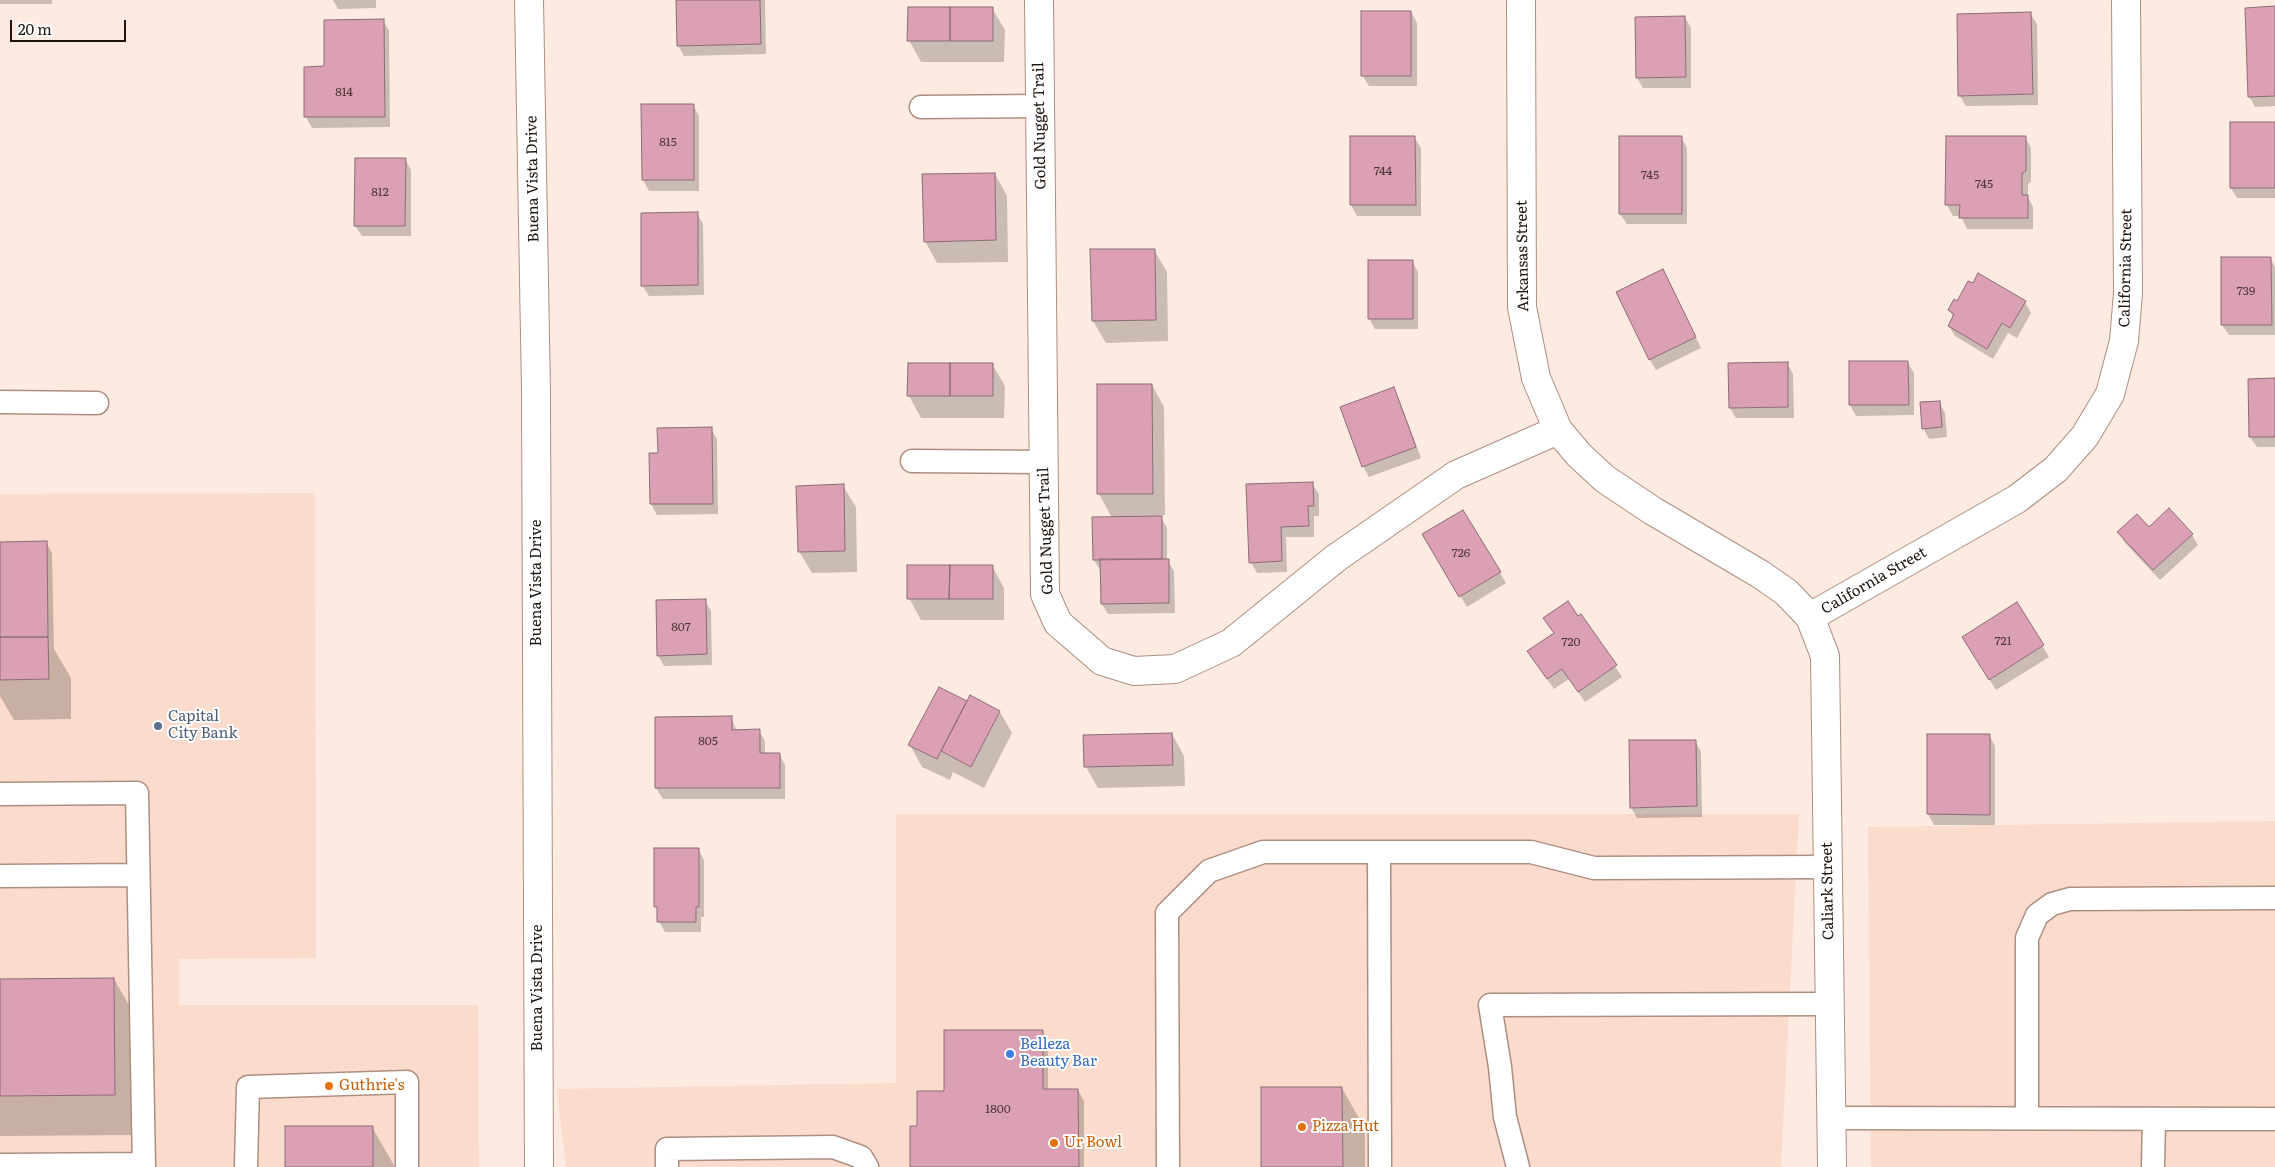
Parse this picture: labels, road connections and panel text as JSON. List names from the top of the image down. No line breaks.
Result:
{"streets":{"street":["Gold Nugget Trail","Buena Vista Drive","Arkansas Street","California Street","Caliark Street"]},"crossings":[["Gold Nugget Trail","Arkansas Street"],["Arkansas Street","California Street"],["Arkansas Street","Caliark Street"],["California Street","Caliark Street"]],"places":["Capital City Bank","Belleza Beauty Bar","Guthrie's","Pizza Hut","Ur Bowl"],"house_numbers":["814","815","744","745","745","812","739","726","807","721","720","805","1800"],"scale_bar":"20 m"}
